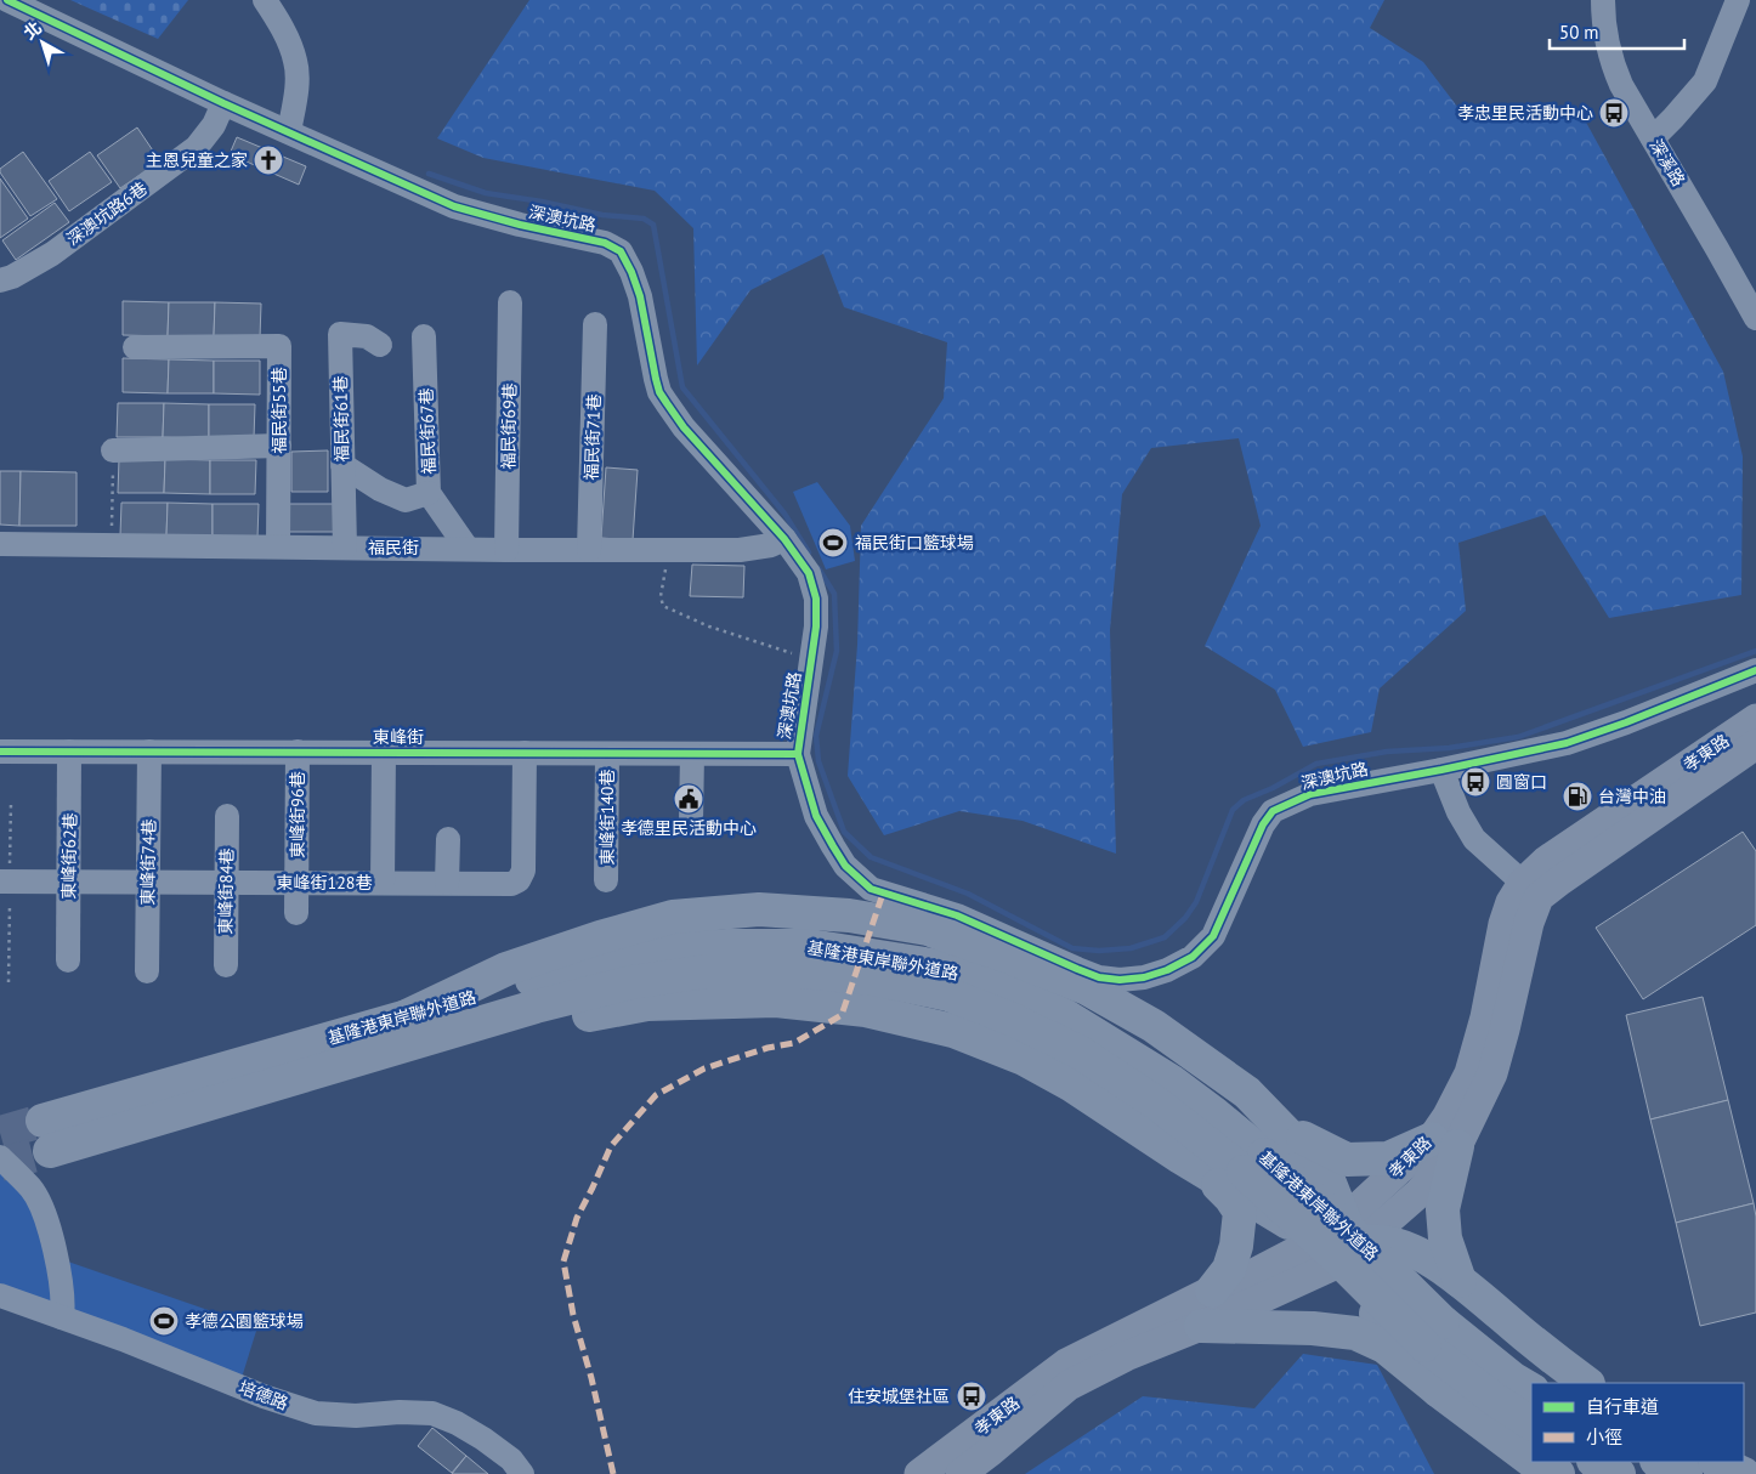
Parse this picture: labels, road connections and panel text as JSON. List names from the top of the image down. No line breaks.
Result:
{"streets":{"highway":["基隆港東岸聯外道路"],"main road":["孝東路"],"street":["深溪路","深澳坑路6巷","深澳坑路","福民街55巷","福民街61巷","福民街69巷","福民街67巷","福民街71巷","福民街","東峰街","東峰街96巷","東峰街140巷","東峰街62巷","東峰街74巷","東峰街128巷","東峰街84巷","培德路"]},"crossings":[["深澳坑路6巷","深澳坑路"],["深澳坑路","福民街"],["深澳坑路","東峰街"],["福民街55巷","福民街"],["福民街61巷","福民街"],["福民街69巷","福民街"],["福民街67巷","福民街"],["福民街71巷","福民街"],["東峰街","東峰街96巷"],["東峰街","東峰街140巷"],["東峰街","東峰街62巷"],["東峰街","東峰街74巷"],["東峰街","東峰街128巷"],["東峰街96巷","東峰街128巷"],["東峰街62巷","東峰街128巷"],["東峰街74巷","東峰街128巷"],["東峰街128巷","東峰街84巷"]],"places":{"bus stop":["孝忠里民活動中心","圓窗口","住安城堡社區"],"church":["主恩兒童之家"],"sports":["福民街口籃球場","孝德公園籃球場"],"fuel station":["台灣中油"],"public building":["孝德里民活動中心"]},"legend":["自行車道","小徑"],"scale_bar":"50 m","north":"top left"}
